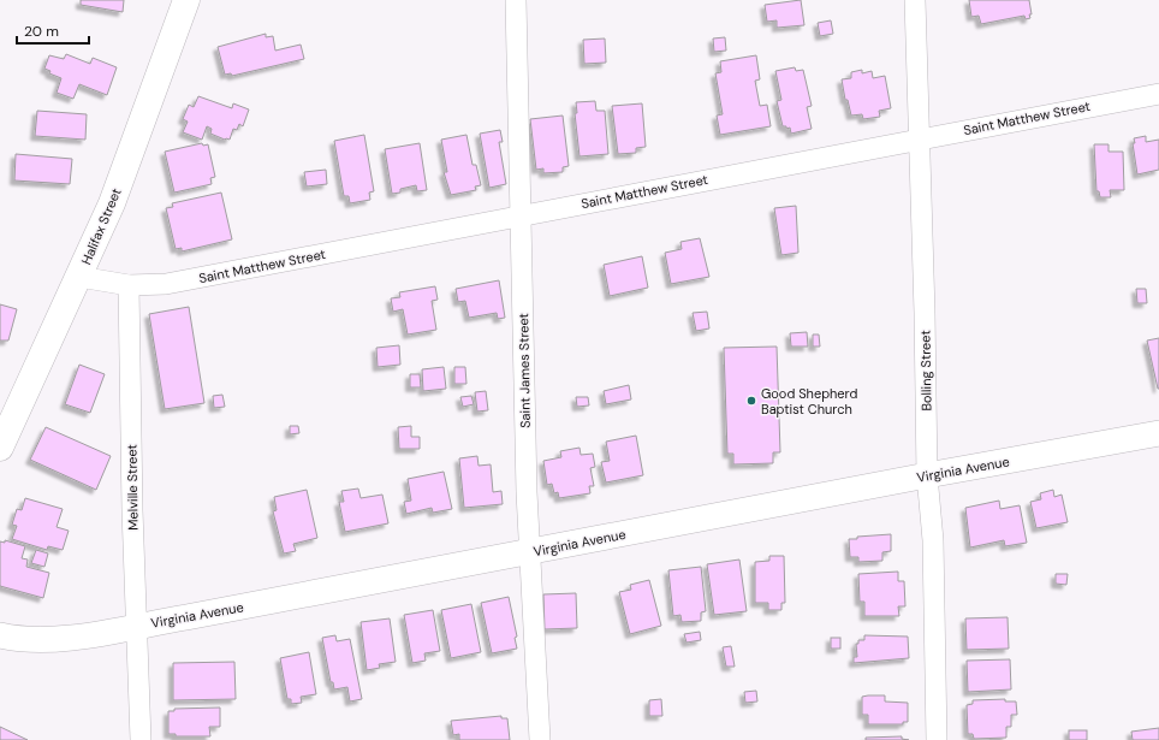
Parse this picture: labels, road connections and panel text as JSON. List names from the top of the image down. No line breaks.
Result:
{"streets":{"main road":["Halifax Street"],"street":["Saint Matthew Street","Saint James Street","Bolling Street","Virginia Avenue","Melville Street"]},"crossings":[["Saint Matthew Street","Saint James Street"],["Saint Matthew Street","Bolling Street"],["Saint Matthew Street","Melville Street"],["Saint James Street","Virginia Avenue"],["Bolling Street","Virginia Avenue"],["Virginia Avenue","Melville Street"]],"places":["Good Shepherd Baptist Church"],"scale_bar":"20 m"}
